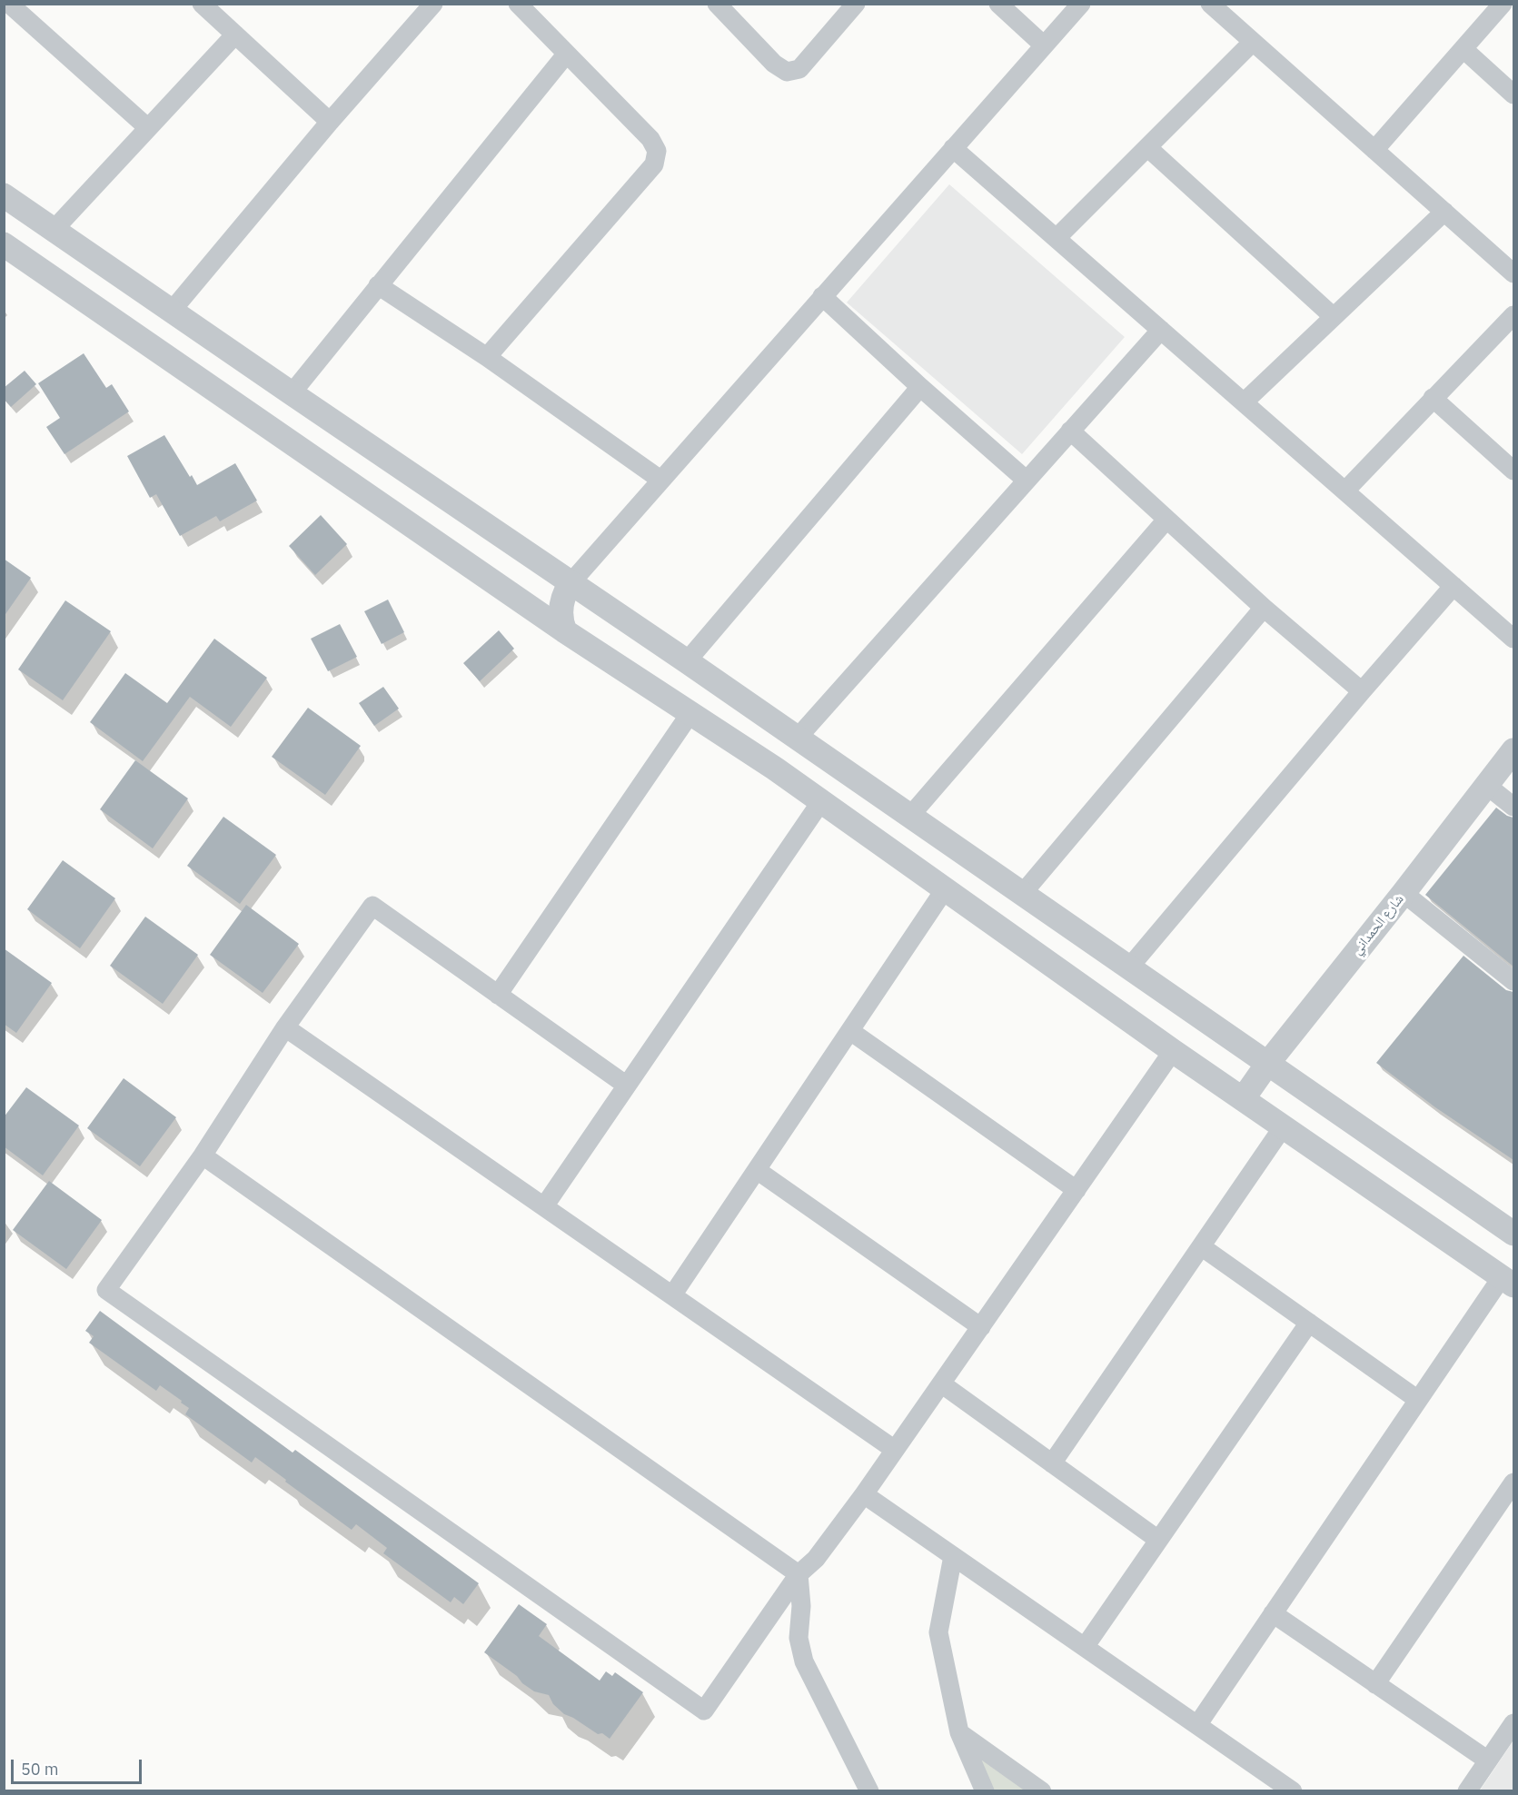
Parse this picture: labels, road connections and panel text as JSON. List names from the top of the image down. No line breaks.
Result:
{"streets":{"street":["شارع الحمداني"]},"scale_bar":"50 m"}
